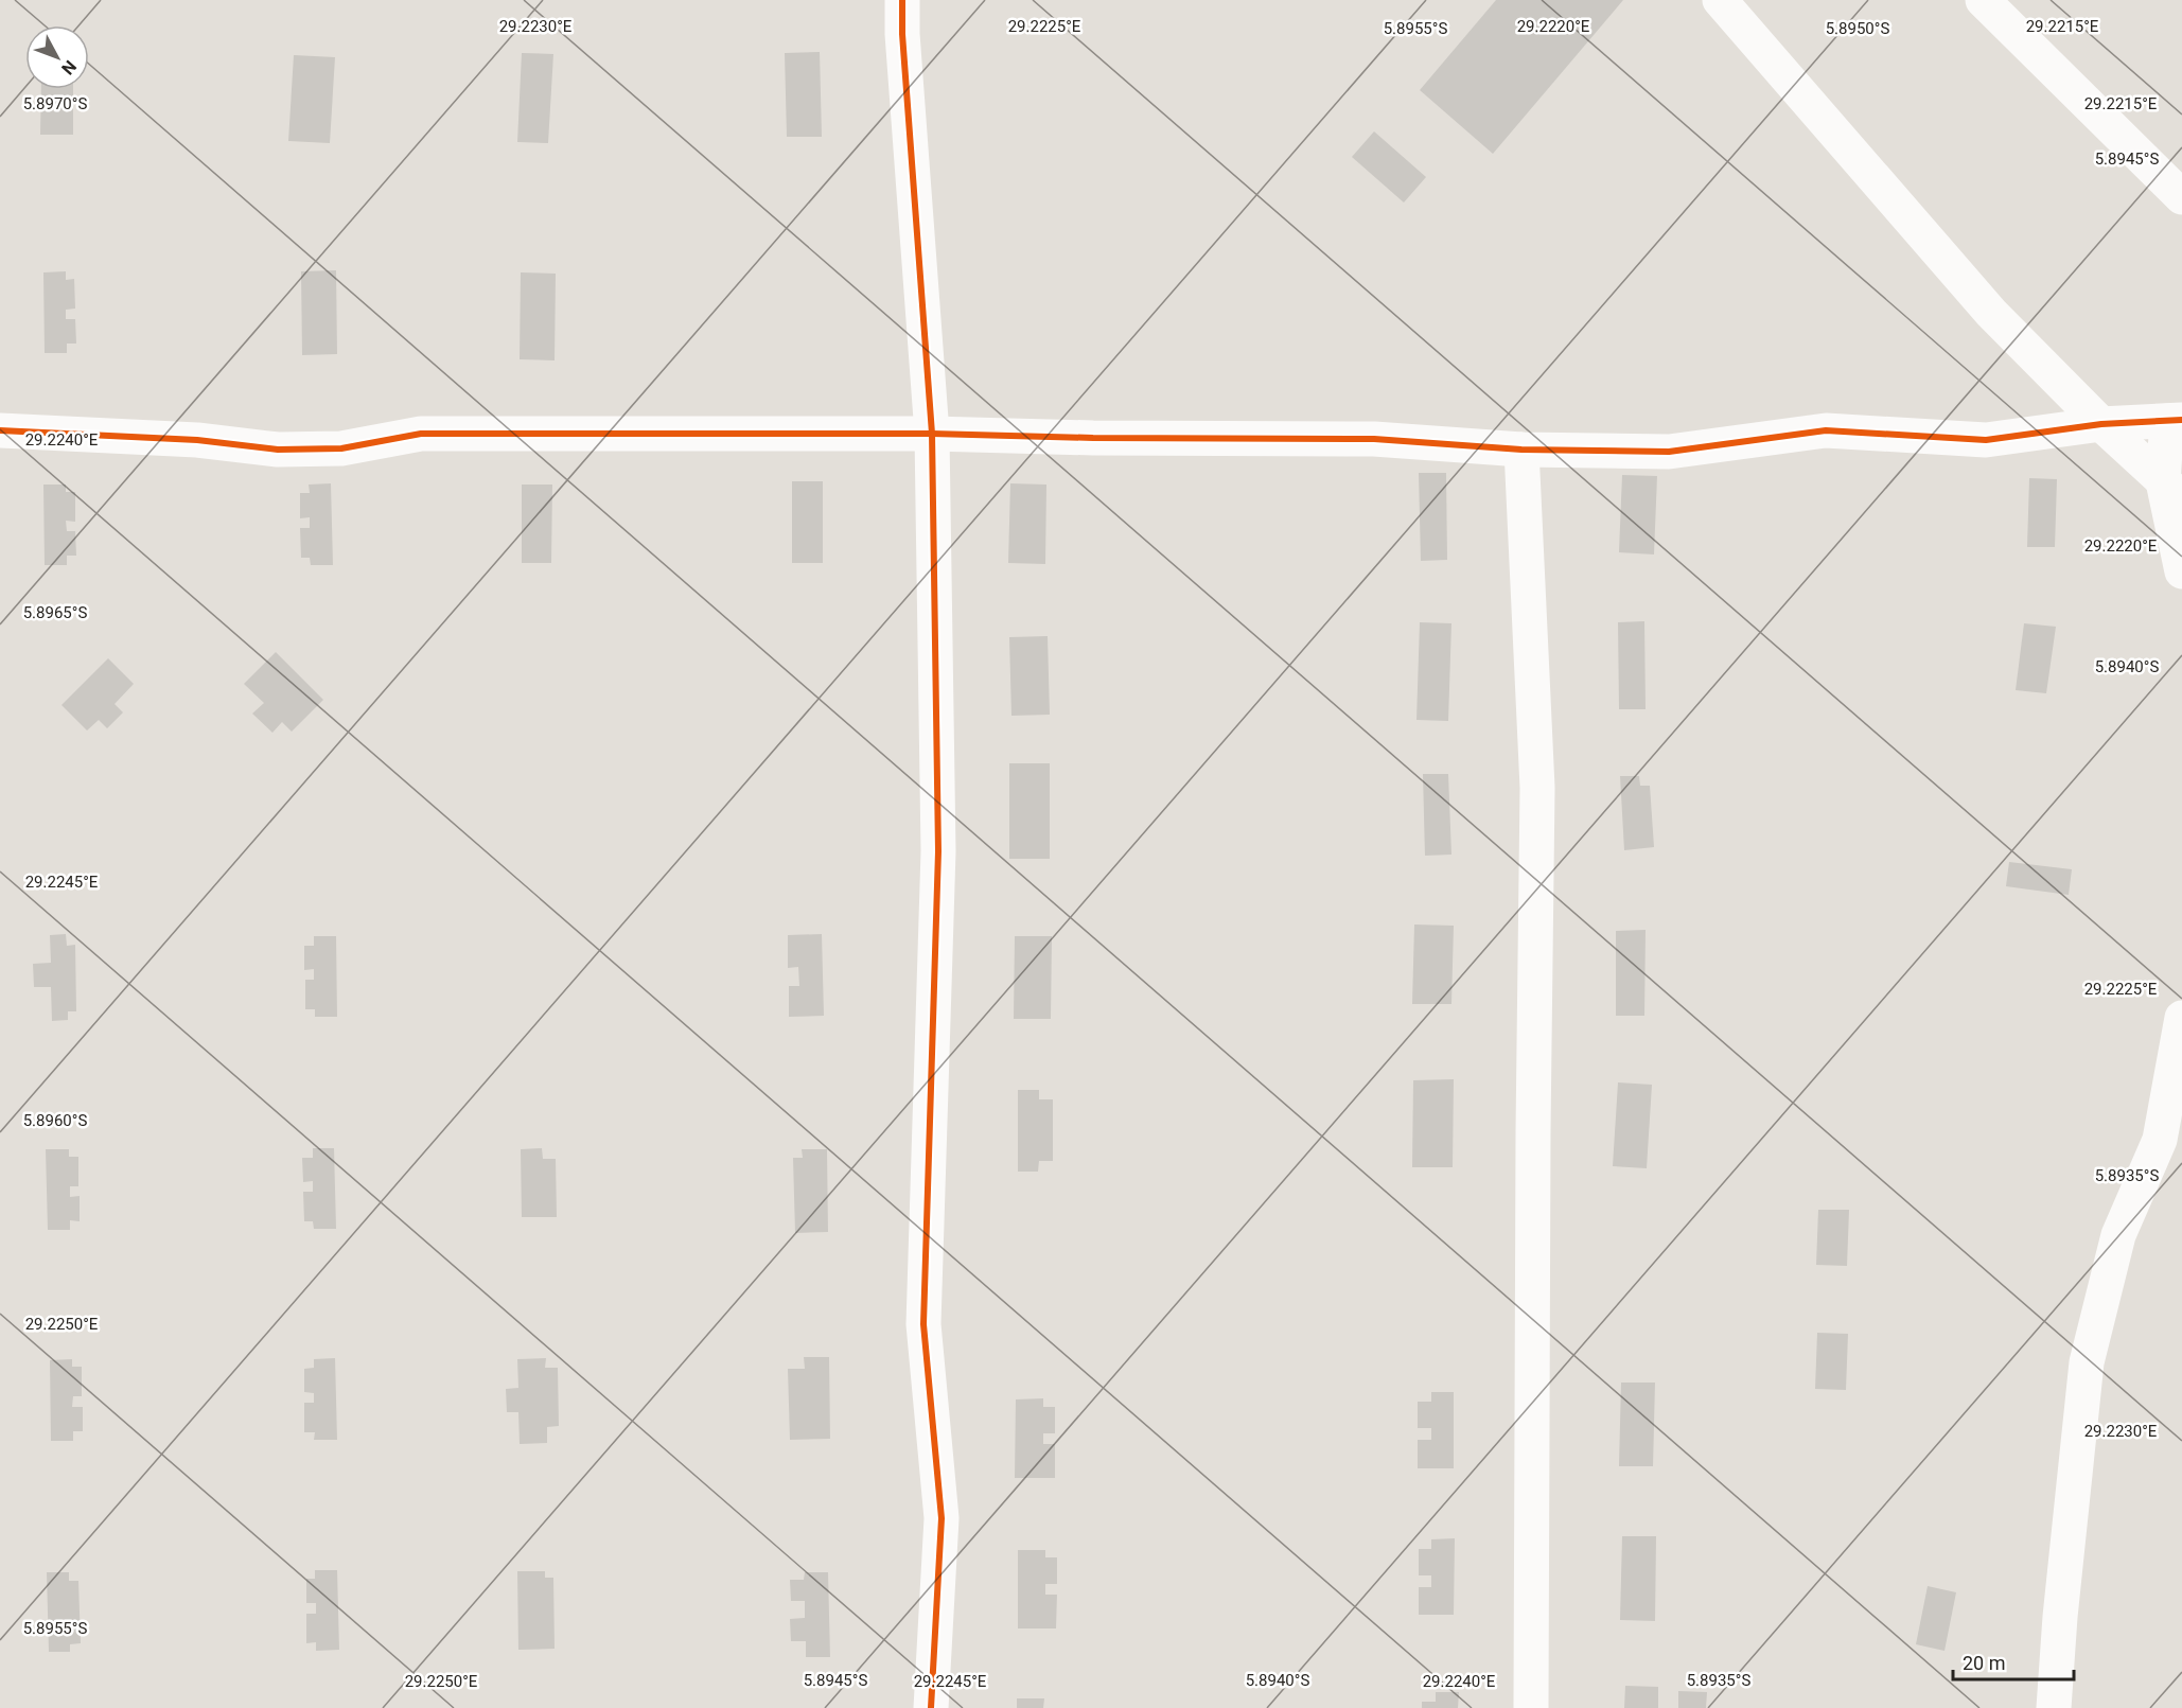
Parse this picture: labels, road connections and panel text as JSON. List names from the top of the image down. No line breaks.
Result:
{"scale_bar":"20 m","north":"bottom right","coordinates":["29.2230°E","29.2225°E","29.2220°E","29.2215°E","5.8955°S","5.8950°S","5.8970°S","5.8945°S","29.2240°E","5.8965°S","5.8940°S","29.2245°E","5.8960°S","5.8935°S","29.2250°E"]}
